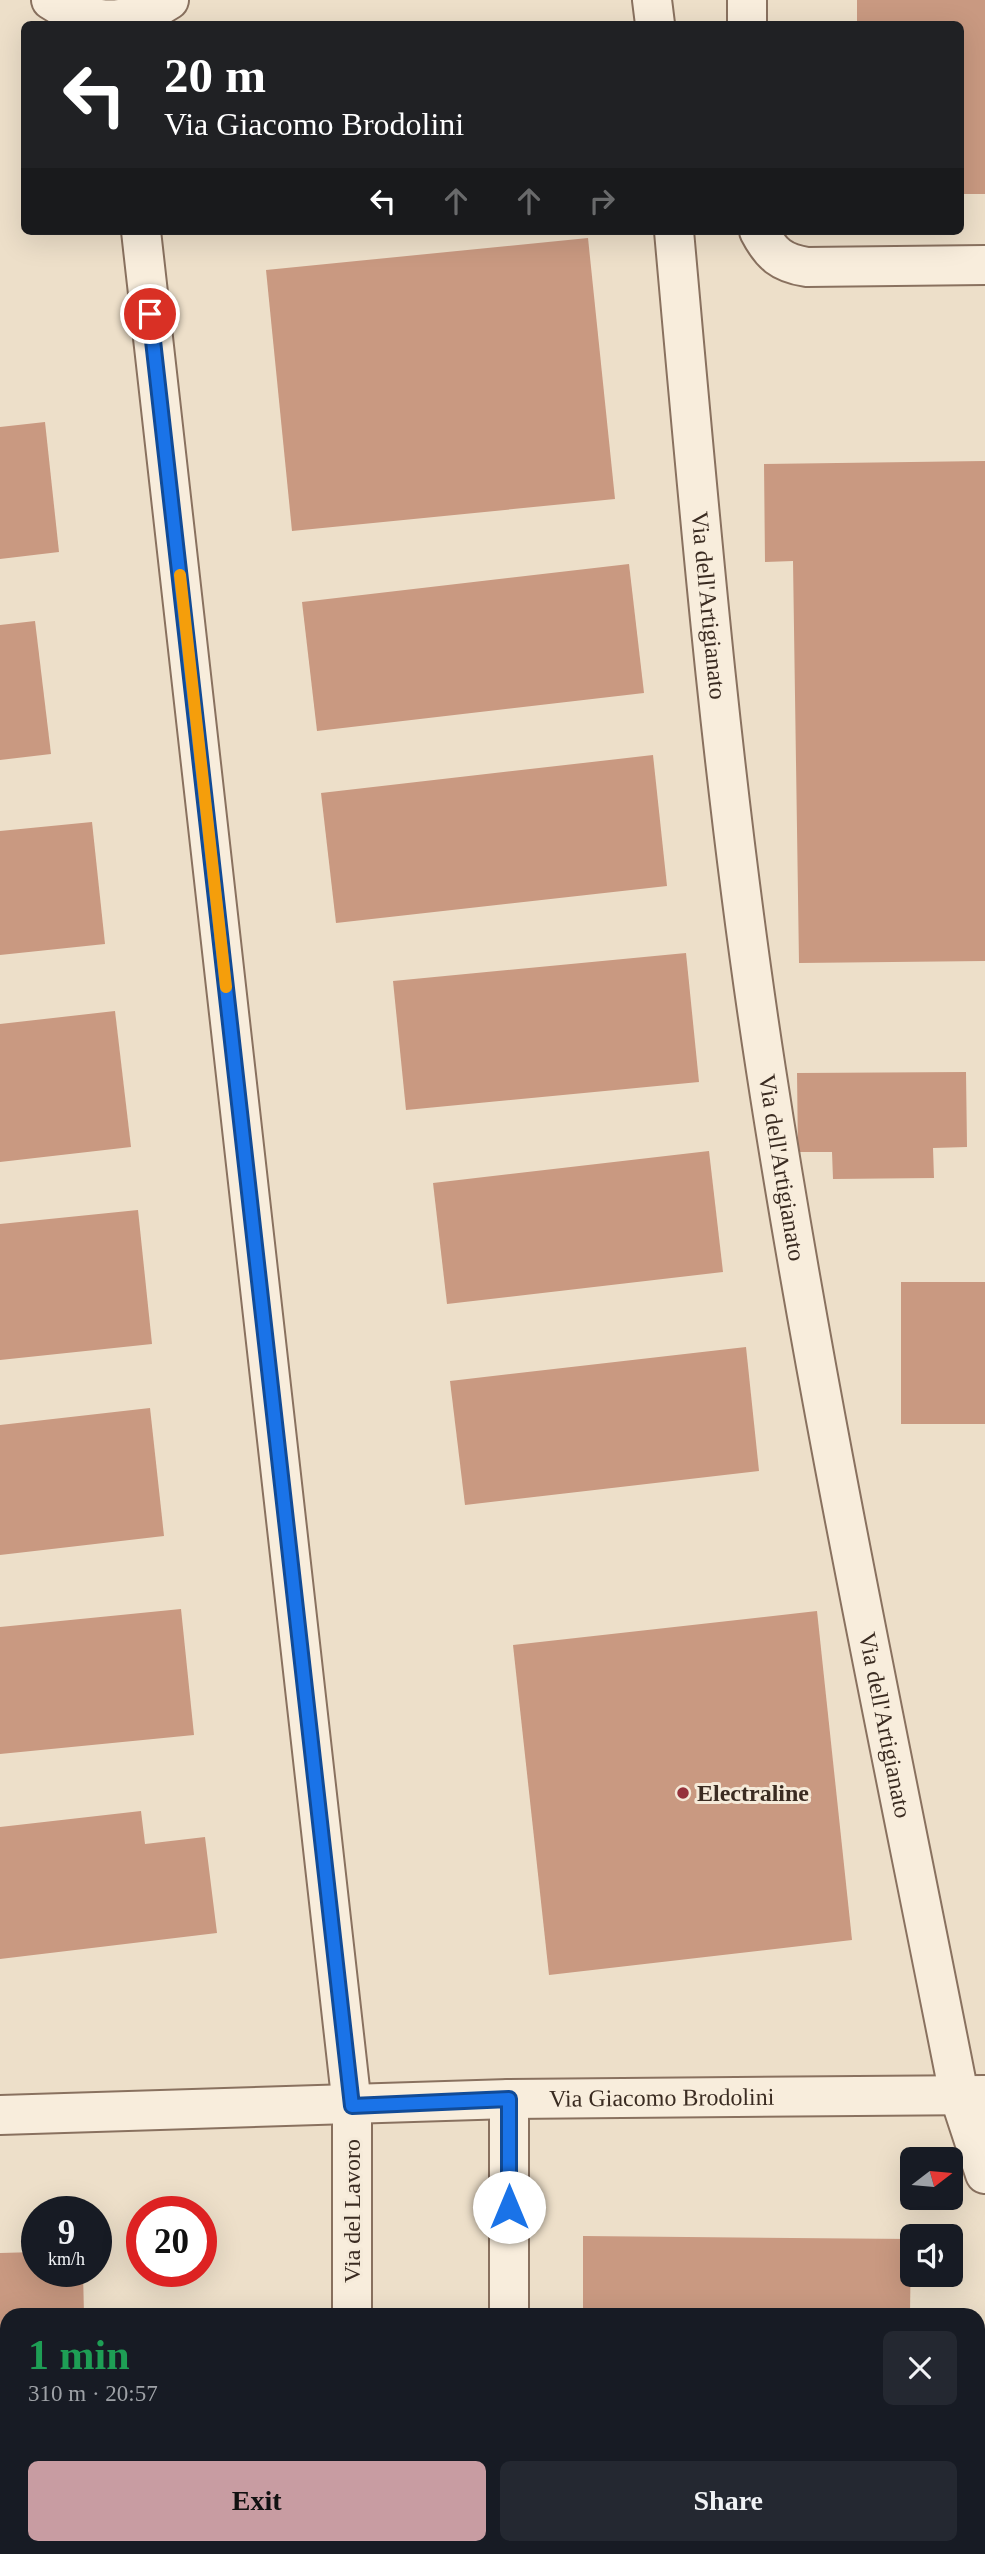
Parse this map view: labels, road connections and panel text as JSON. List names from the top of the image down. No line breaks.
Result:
{"streets":{"street":["Via dell'Artigianato","Via Giacomo Brodolini","Via del Lavoro"]},"crossings":[["Via dell'Artigianato","Via Giacomo Brodolini"],["Via Giacomo Brodolini","Via del Lavoro"]],"places":["Electraline"],"north":"right","page":{"turn":["20 m","Via Giacomo Brodolini"],"speed":"9 km/h","limit":"20","heading":["1 min","310 m · 20:57"],"buttons":["Exit","Share"]}}
